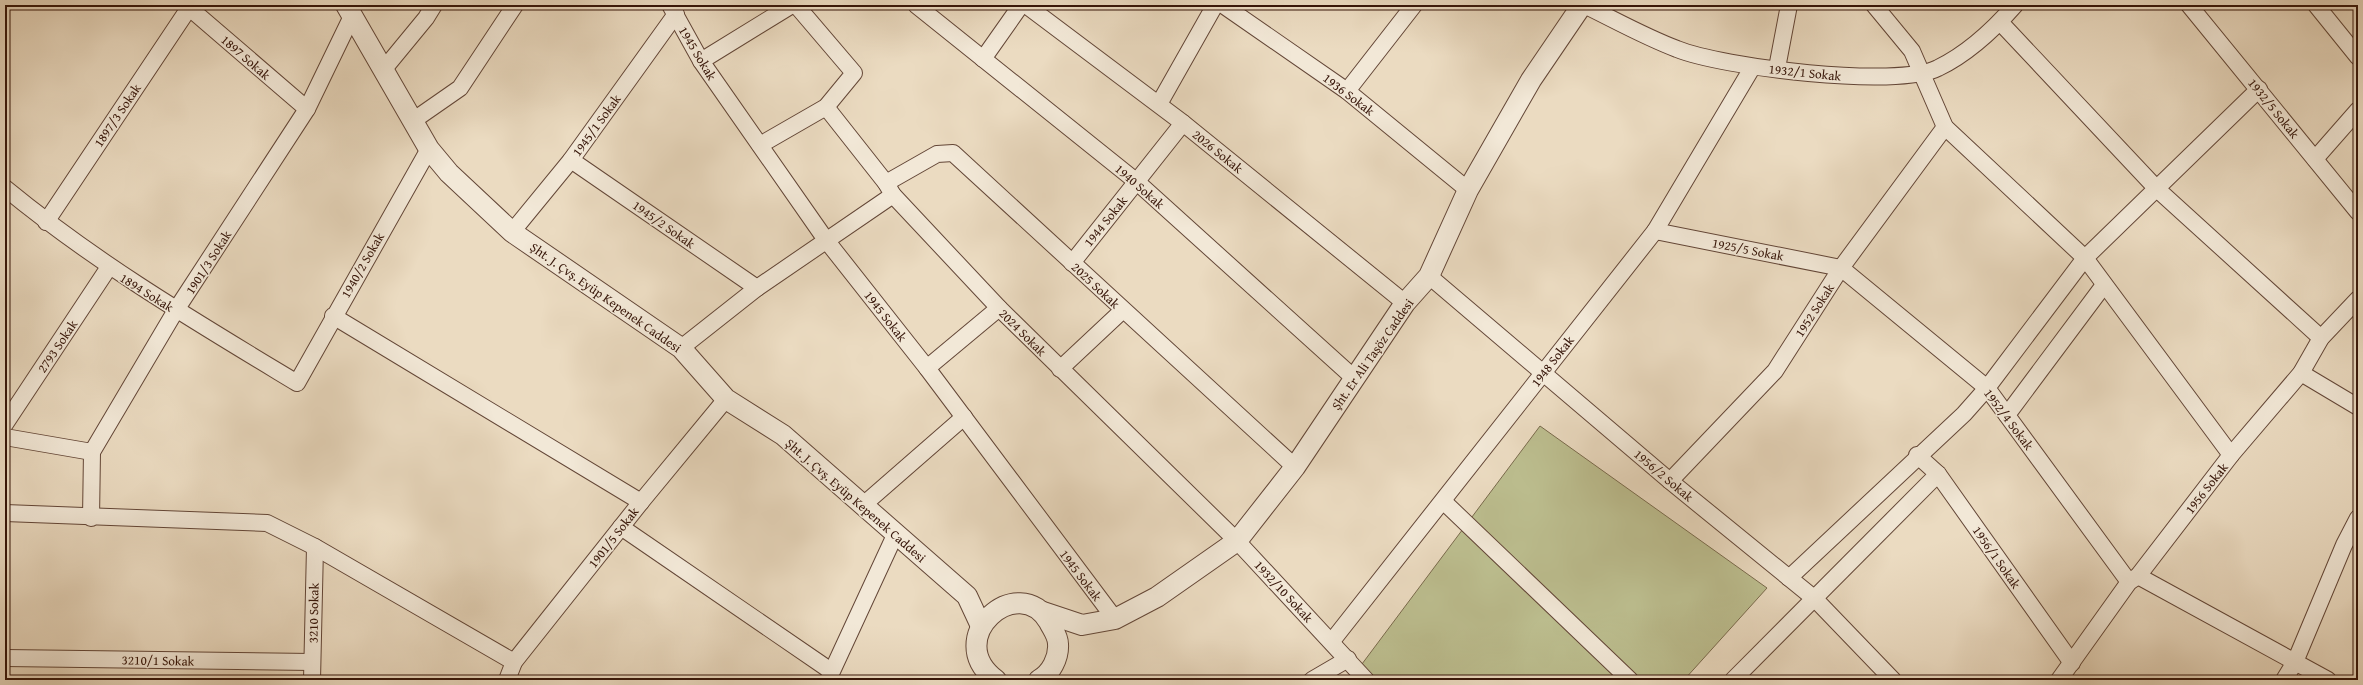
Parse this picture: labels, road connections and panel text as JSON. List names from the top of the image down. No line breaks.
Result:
{"streets":{"street":["1945 Sokak","1897 Sokak","1932/1 Sokak","1936 Sokak","1932/5 Sokak","1897/3 Sokak","1945/1 Sokak","2026 Sokak","1940 Sokak","1944 Sokak","1945/2 Sokak","1925/5 Sokak","1901/3 Sokak","1940/2 Sokak","2025 Sokak","1894 Sokak","Şht. J. Çvş. Eyüp Kepenek Caddesi","1952 Sokak","2024 Sokak","2793 Sokak","Şht. Er Ali Taşöz Caddesi","1948 Sokak","1952/4 Sokak","1956/2 Sokak","1956 Sokak","1901/5 Sokak","1956/1 Sokak","1932/10 Sokak","3210 Sokak","3210/1 Sokak"]},"crossings":[["1945 Sokak","1945/1 Sokak"],["1945 Sokak","2025 Sokak"],["1945 Sokak","Şht. Er Ali Taşöz Caddesi"],["1897 Sokak","1897/3 Sokak"],["1897 Sokak","1901/3 Sokak"],["1932/1 Sokak","Şht. Er Ali Taşöz Caddesi"],["1932/1 Sokak","1948 Sokak"],["1936 Sokak","Şht. Er Ali Taşöz Caddesi"],["1897/3 Sokak","1894 Sokak"],["1945/1 Sokak","1945/2 Sokak"],["1945/1 Sokak","Şht. J. Çvş. Eyüp Kepenek Caddesi"],["2026 Sokak","1944 Sokak"],["2026 Sokak","Şht. Er Ali Taşöz Caddesi"],["1940 Sokak","1944 Sokak"],["1940 Sokak","Şht. Er Ali Taşöz Caddesi"],["1944 Sokak","2025 Sokak"],["1945/2 Sokak","2025 Sokak"],["1925/5 Sokak","1952 Sokak"],["1925/5 Sokak","1948 Sokak"],["1925/5 Sokak","1952/4 Sokak"],["1901/3 Sokak","1894 Sokak"],["1901/3 Sokak","Şht. J. Çvş. Eyüp Kepenek Caddesi"],["1940/2 Sokak","1894 Sokak"],["1940/2 Sokak","Şht. J. Çvş. Eyüp Kepenek Caddesi"],["2025 Sokak","Şht. J. Çvş. Eyüp Kepenek Caddesi"],["2025 Sokak","2024 Sokak"],["2025 Sokak","Şht. Er Ali Taşöz Caddesi"],["1894 Sokak","2793 Sokak"],["Şht. J. Çvş. Eyüp Kepenek Caddesi","1901/5 Sokak"],["1952 Sokak","1952/4 Sokak"],["1952 Sokak","1956/2 Sokak"],["2024 Sokak","Şht. Er Ali Taşöz Caddesi"],["2024 Sokak","1932/10 Sokak"],["Şht. Er Ali Taşöz Caddesi","1956/2 Sokak"],["Şht. Er Ali Taşöz Caddesi","1932/10 Sokak"],["1948 Sokak","1956/2 Sokak"],["1948 Sokak","1932/10 Sokak"],["1952/4 Sokak","1956 Sokak"],["1956 Sokak","1956/1 Sokak"],["3210 Sokak","3210/1 Sokak"]]}
